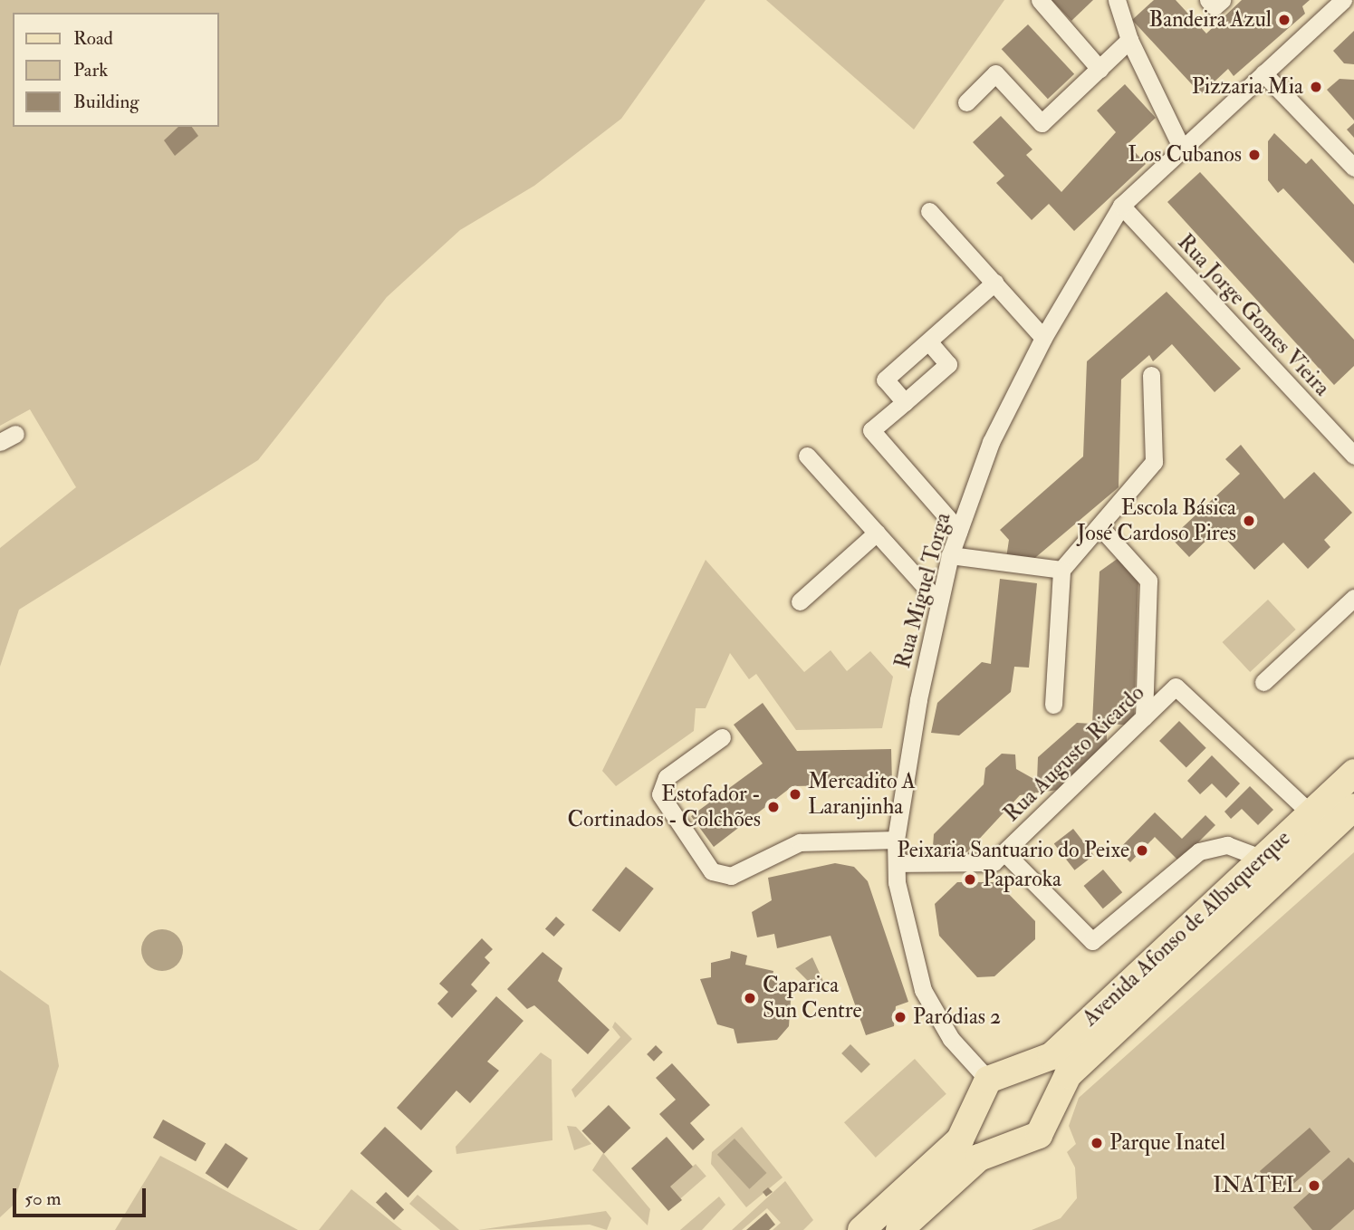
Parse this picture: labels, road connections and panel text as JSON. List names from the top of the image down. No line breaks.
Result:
{"streets":{"main road":["Avenida Afonso de Albuquerque"],"street":["Rua Jorge Gomes Vieira","Rua Miguel Torga","Rua Augusto Ricardo"]},"crossings":[["Rua Jorge Gomes Vieira","Rua Miguel Torga"],["Rua Miguel Torga","Rua Augusto Ricardo"],["Rua Miguel Torga","Avenida Afonso de Albuquerque"],["Rua Augusto Ricardo","Avenida Afonso de Albuquerque"]],"places":["Bandeira Azul","Pizzaria Mia","Los Cubanos","Escola Básica José Cardoso Pires","Mercadito A Laranjinha","Estofador - Cortinados - Colchões","Peixaria Santuario do Peixe","Paparoka","Caparica Sun Centre","Paródias 2","Parque Inatel","INATEL"],"legend":["Road","Park","Building"],"scale_bar":"50 m"}
